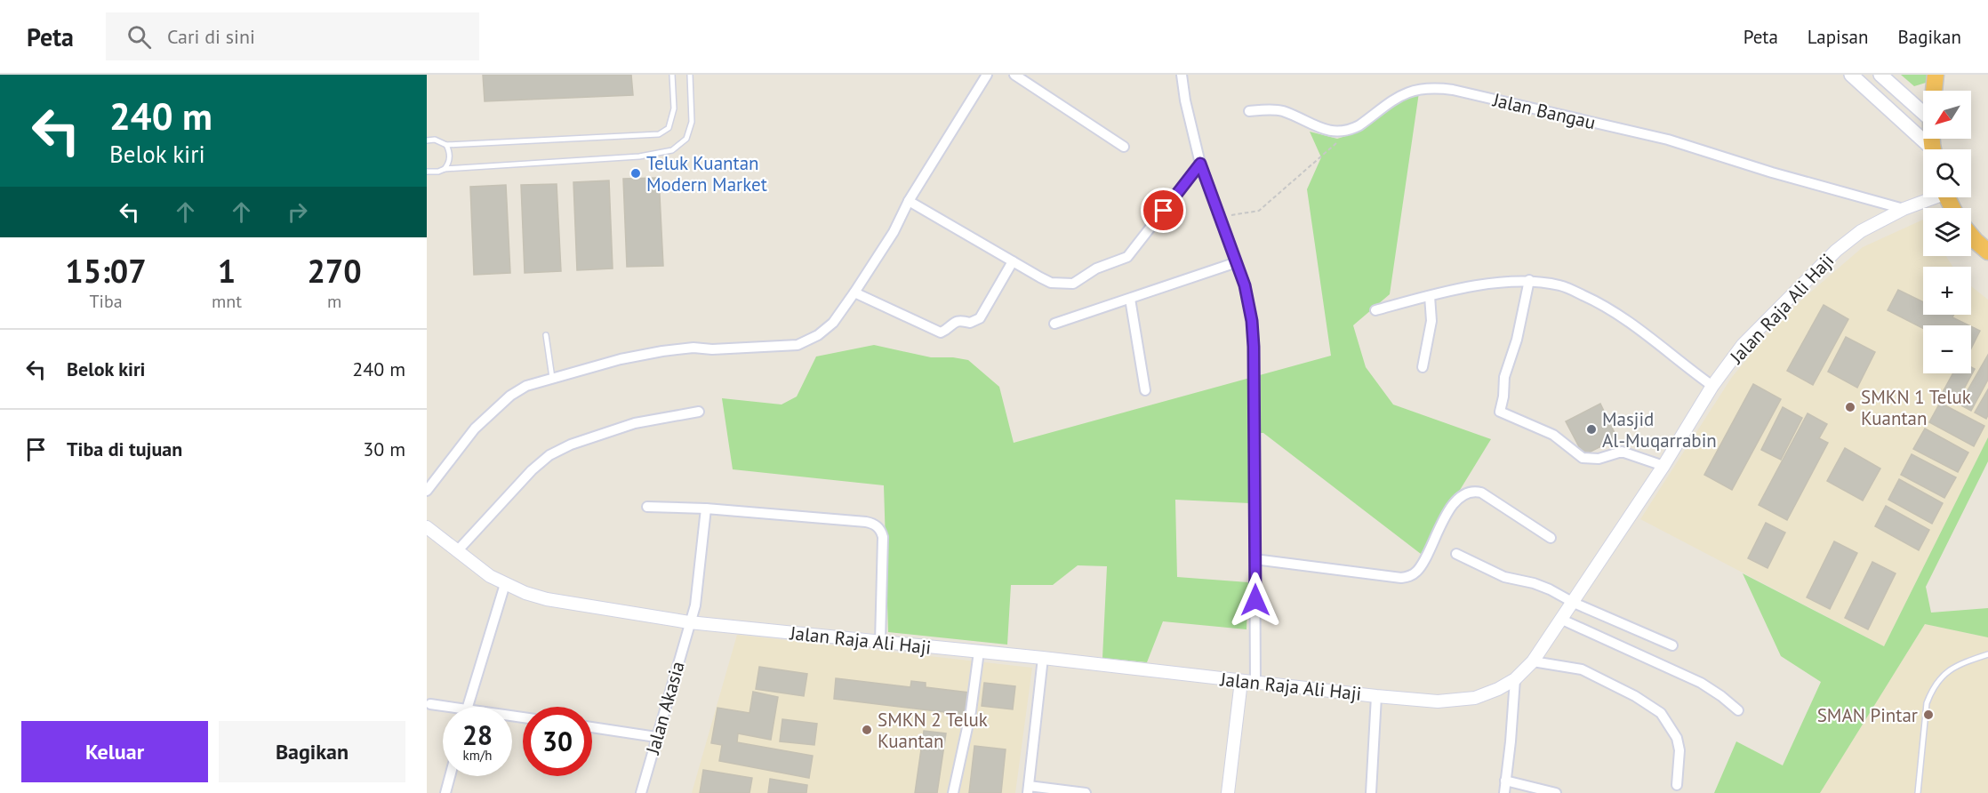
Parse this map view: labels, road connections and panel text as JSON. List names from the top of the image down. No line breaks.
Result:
{"streets":{"street":["Jalan Bangau","Jalan Raja Ali Haji","Jalan Akasia"]},"crossings":[["Jalan Bangau","Jalan Raja Ali Haji"],["Jalan Raja Ali Haji","Jalan Akasia"]],"places":["Teluk Kuantan Modern Market","SMKN 1 Teluk Kuantan","Masjid Al-Muqarrabin","SMAN Pintar","SMKN 2 Teluk Kuantan"],"north":"bottom left","page":{"header":"Peta","search":"Cari di sini","nav":["Peta","Lapisan","Bagikan"],"turn":["240 m","Belok kiri"],"map_buttons":["+","−"],"eta":["15:07","Tiba","1","mnt","270","m"],"list":[{"name":"Belok kiri","value":"240 m"},{"name":"Tiba di tujuan","value":"30 m"}],"speed":"28 km/h","limit":"30","buttons":["Keluar","Bagikan"]}}
